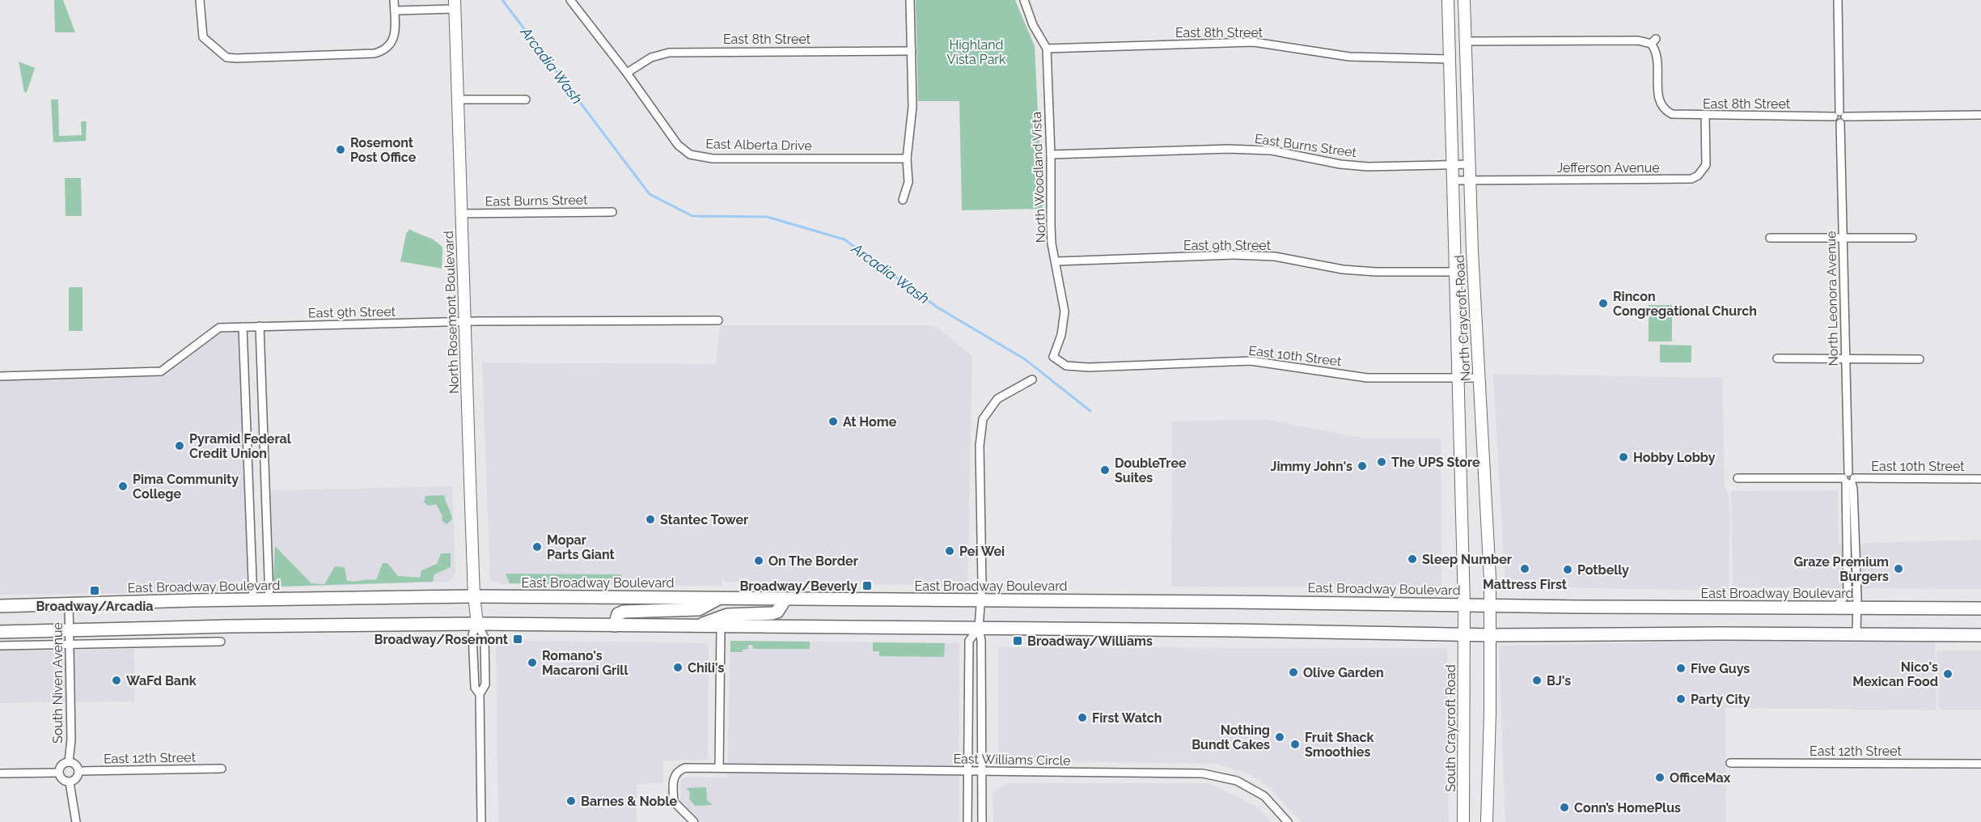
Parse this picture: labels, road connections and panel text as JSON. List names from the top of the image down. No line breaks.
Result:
{"streets":{"main road":["North Rosemont Boulevard","North Craycroft Road","East Broadway Boulevard","South Craycroft Road"],"street":["East 8th Street","East Alberta Drive","East Burns Street","Jefferson Avenue","North Woodland Vista","East 9th Street","North Leonora Avenue","East 10th Street","South Niven Avenue","East 12th Street","East Williams Circle"]},"crossings":[["East 8th Street","East Alberta Drive"],["East 8th Street","Jefferson Avenue"],["East 8th Street","North Woodland Vista"],["East 8th Street","North Leonora Avenue"],["East 8th Street","North Craycroft Road"],["East Burns Street","North Woodland Vista"],["East Burns Street","North Rosemont Boulevard"],["East Burns Street","North Craycroft Road"],["Jefferson Avenue","North Craycroft Road"],["North Woodland Vista","East 9th Street"],["North Woodland Vista","East 10th Street"],["East 9th Street","North Rosemont Boulevard"],["East 9th Street","North Craycroft Road"],["North Leonora Avenue","East 10th Street"],["North Leonora Avenue","East Broadway Boulevard"],["North Rosemont Boulevard","East Broadway Boulevard"],["North Craycroft Road","East 10th Street"],["North Craycroft Road","East Broadway Boulevard"],["North Craycroft Road","South Craycroft Road"],["East Broadway Boulevard","South Niven Avenue"],["South Niven Avenue","East 12th Street"]],"water":["Arcadia Wash"],"parks":["Highland Vista Park"],"places":{"other":["Rosemont Post Office","Rincon Congregational Church","At Home","Pyramid Federal Credit Union","Hobby Lobby","The UPS Store","Jimmy John's","DoubleTree Suites","Pima Community College","Stantec Tower","Mopar Parts Giant","Pei Wei","Sleep Number","On The Border","Mattress First","Graze Premium Burgers","Potbelly","Romano's Macaroni Grill","Chili's","Five Guys","Olive Garden","Nico's Mexican Food","WaFd Bank","BJ's","Party City","First Watch","Nothing Bundt Cakes","Fruit Shack Smoothies","OfficeMax","Barnes & Noble","Conn’s HomePlus"],"transit":["Broadway/Beverly","Broadway/Arcadia","Broadway/Rosemont","Broadway/Williams"]}}
